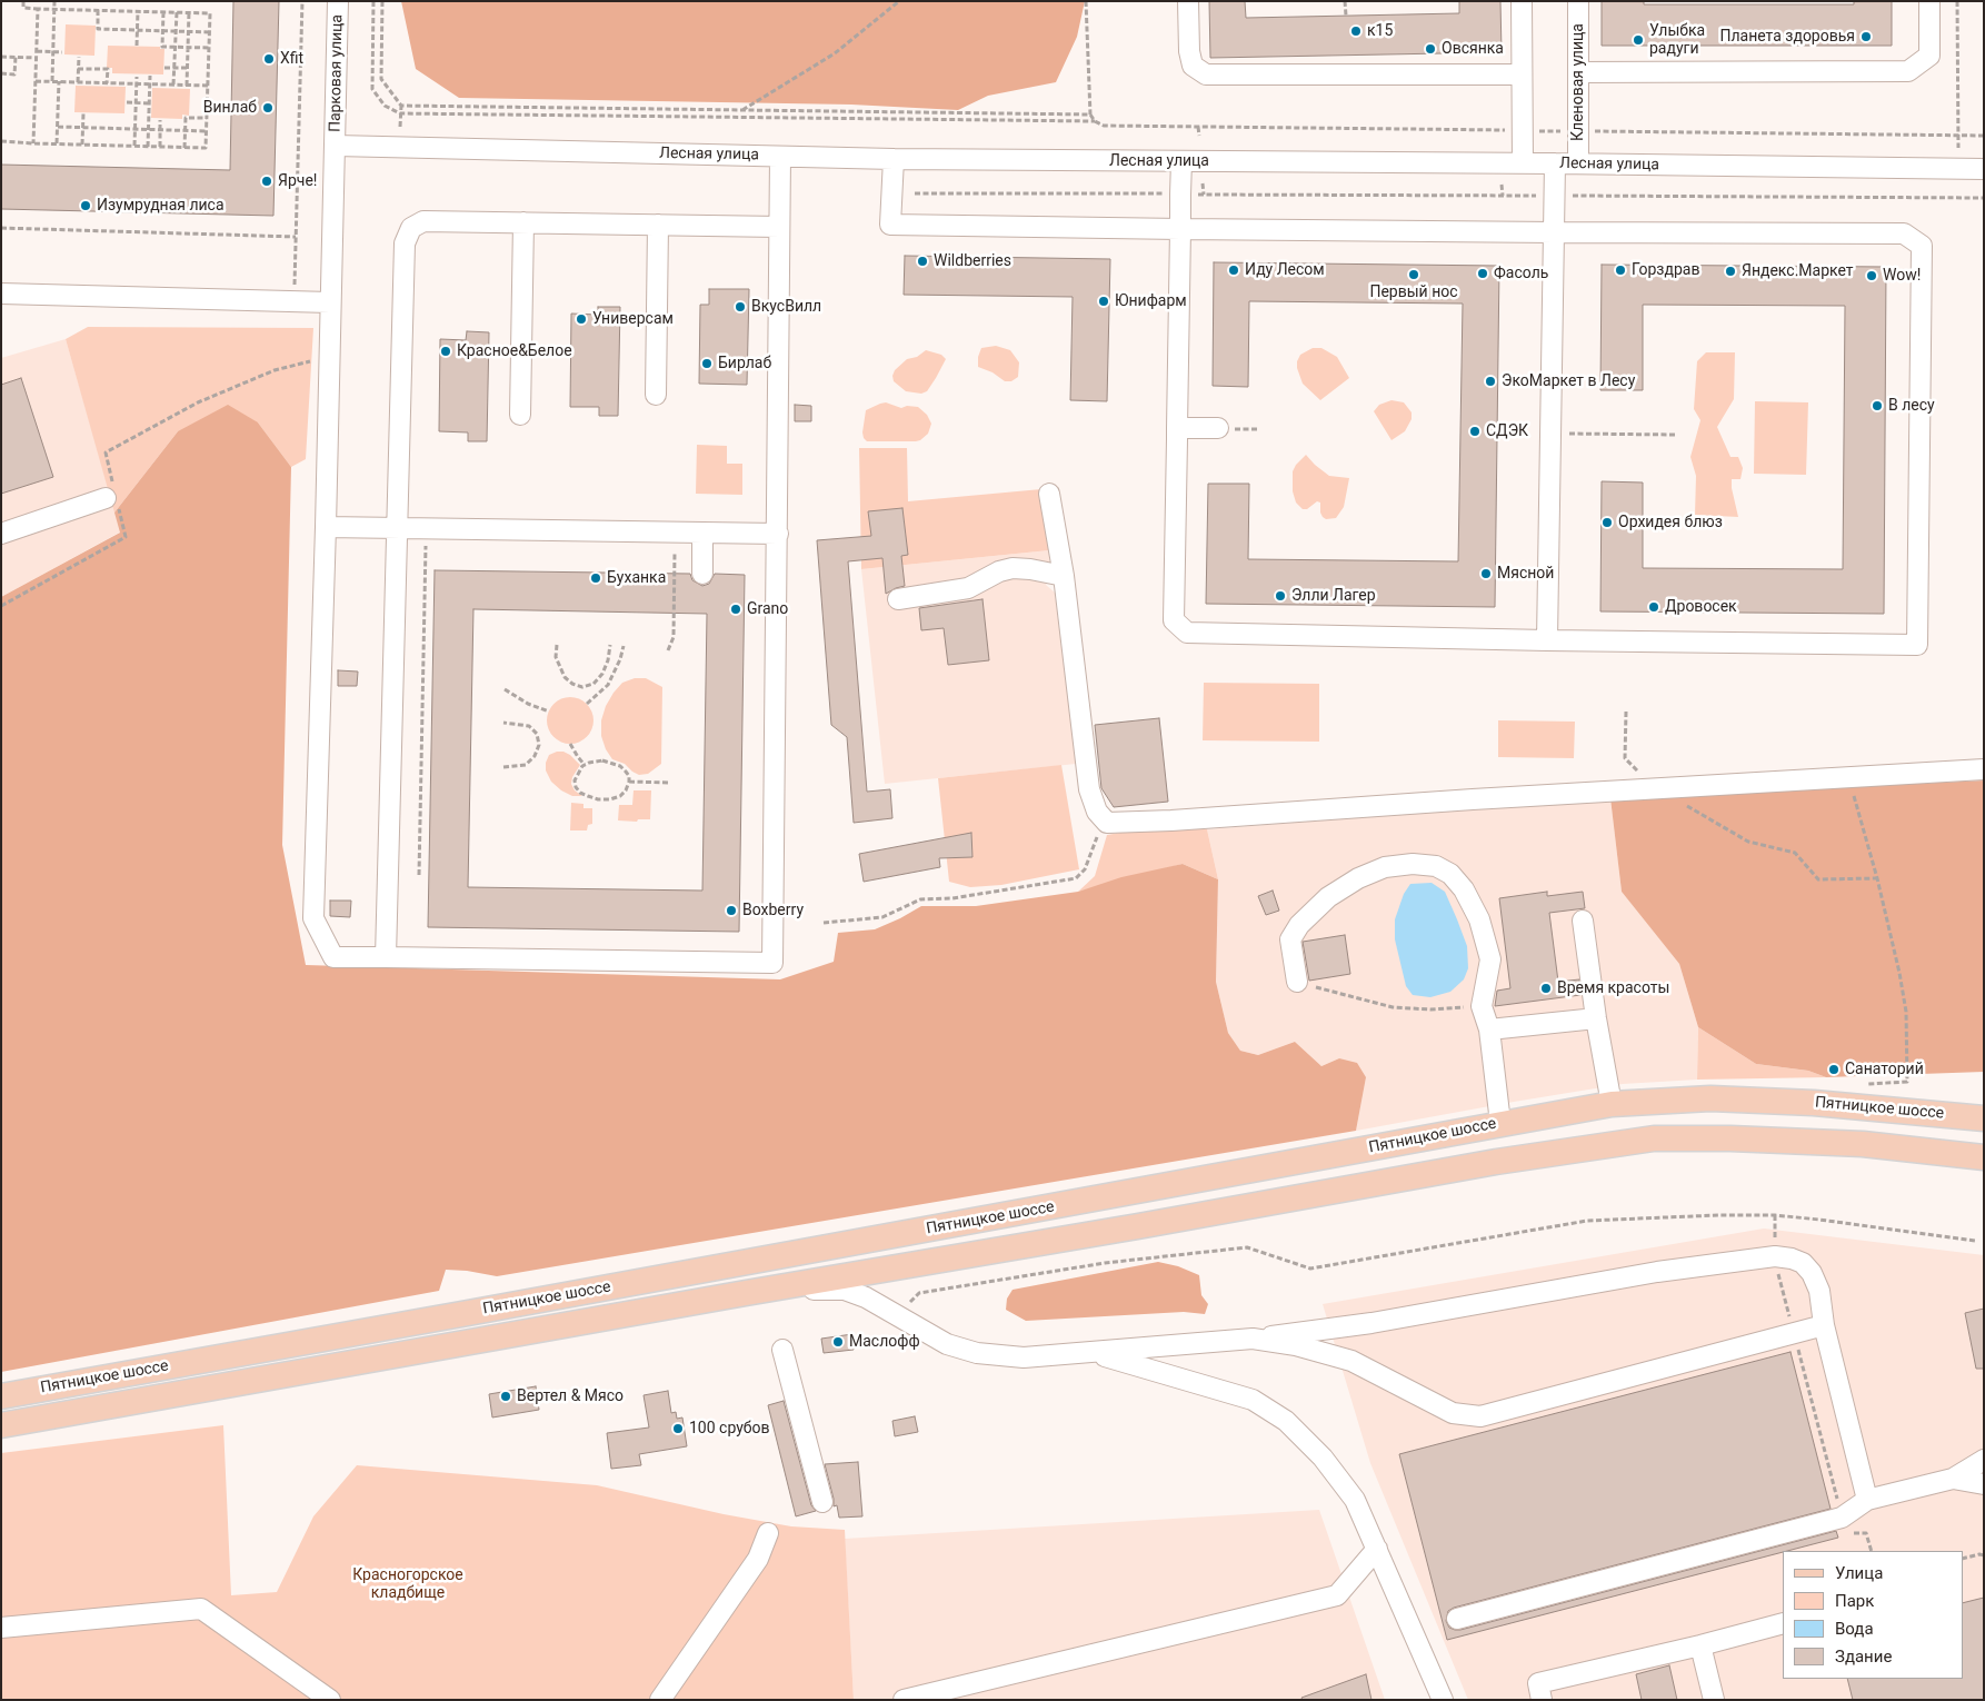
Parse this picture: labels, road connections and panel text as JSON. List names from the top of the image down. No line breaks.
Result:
{"streets":{"main road":["Пятницкое шоссе"],"street":["Парковая улица","Кленовая улица","Лесная улица"]},"crossings":[["Парковая улица","Лесная улица"],["Кленовая улица","Лесная улица"]],"parks":["Красногорское кладбище"],"places":["к15","Планета здоровья","Улыбка радуги","Овсянка","Xfit","Винлаб","Ярче!","Изумрудная лиса","Wildberries","Иду Лесом","Горздрав","Яндекс.Маркет","Фасоль","Первый нос","Wow!","Юнифарм","ВкусВилл","Универсам","Красное&Белое","Бирлаб","ЭкоМаркет в Лесу","В лесу","СДЭК","Орхидея блюз","Мясной","Буханка","Элли Лагер","Дровосек","Grano","Boxberry","Время красоты","Санаторий","Маслофф","Вертел & Мясо","100 срубов"],"legend":["Улица","Парк","Вода","Здание"]}
